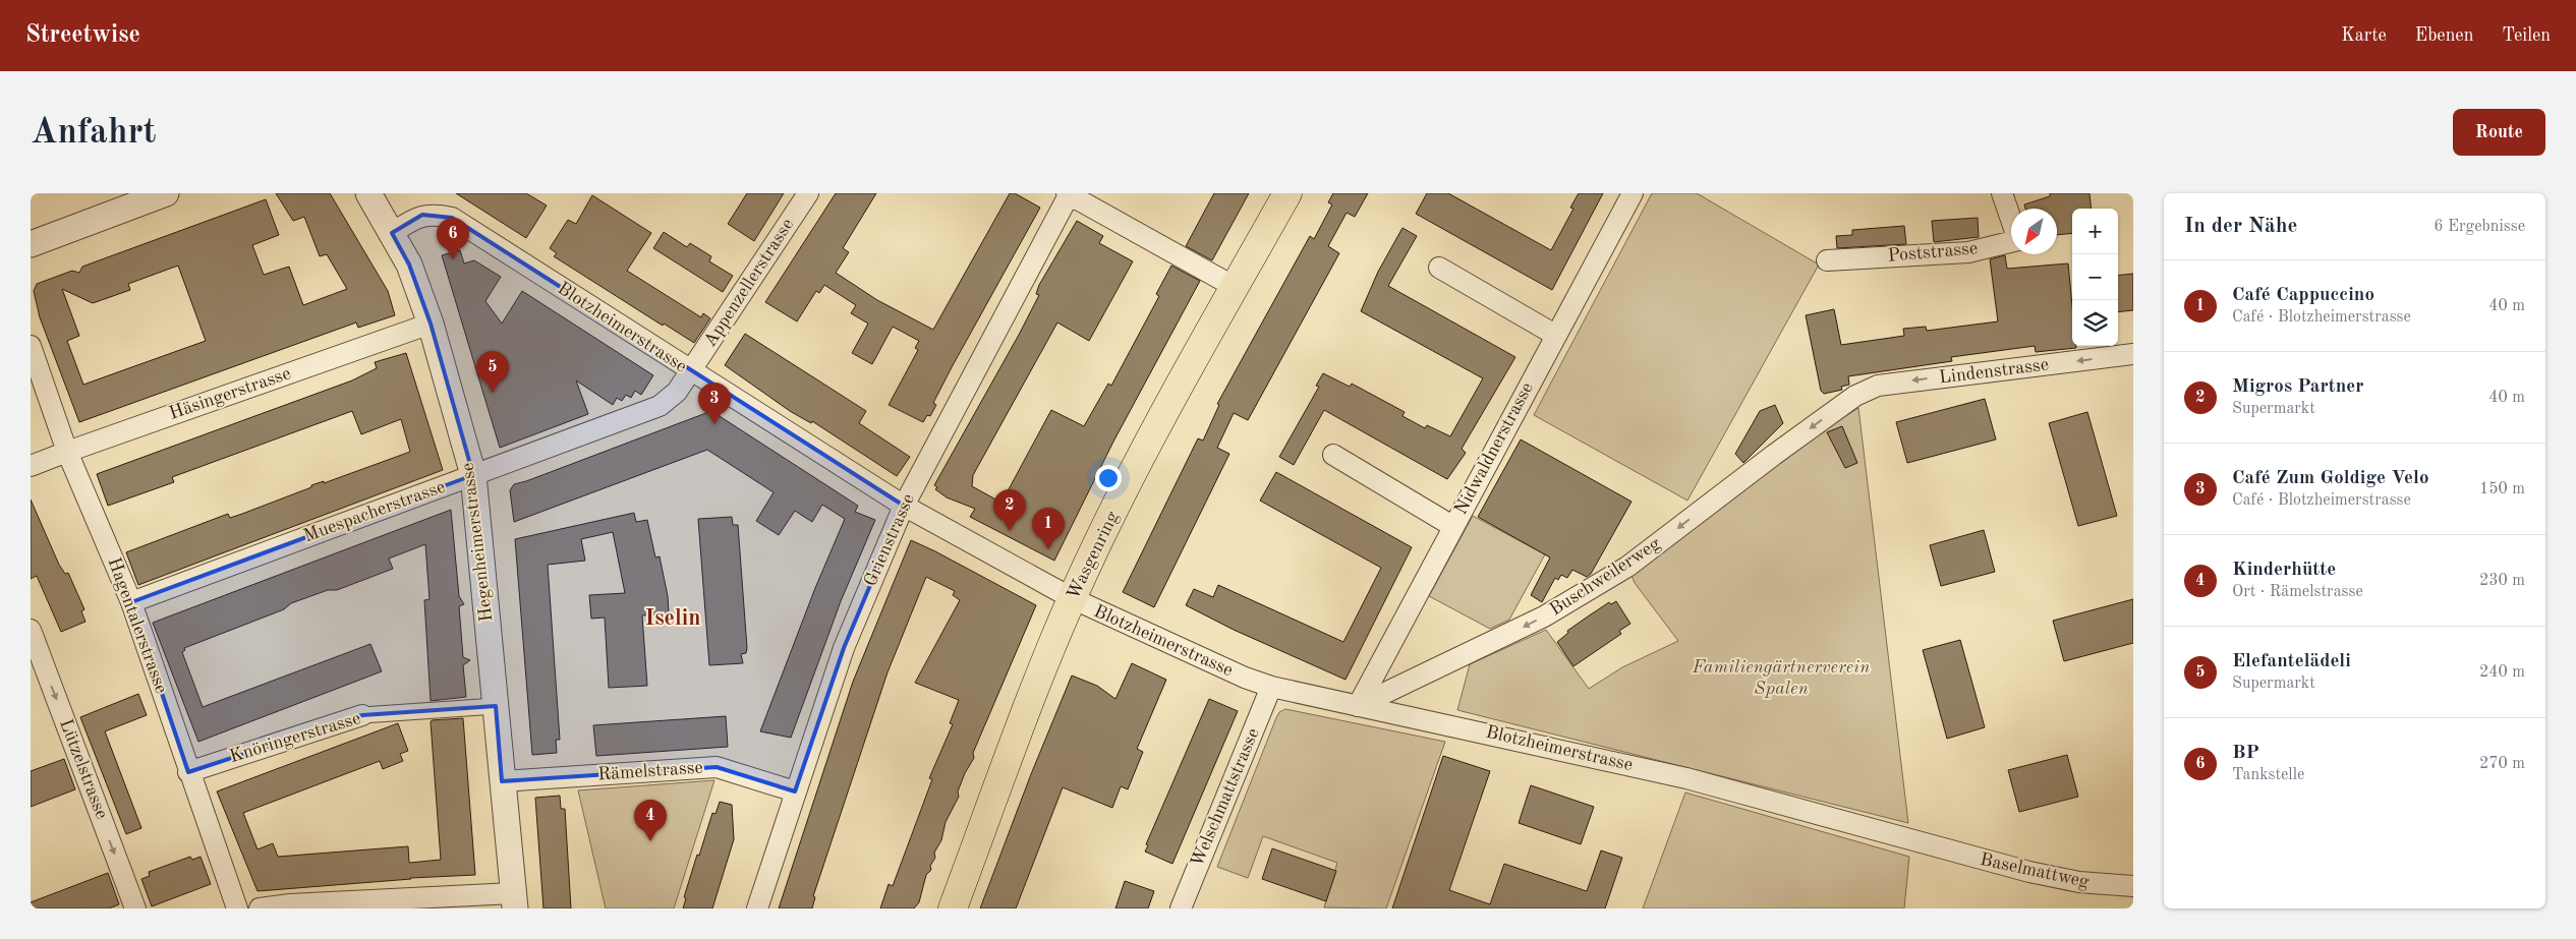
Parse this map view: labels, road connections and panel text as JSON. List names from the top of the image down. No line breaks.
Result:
{"streets":{"main road":["Wasgenring"],"street":["Poststrasse","Appenzellerstrasse","Blotzheimerstrasse","Lindenstrasse","Häsingerstrasse","Nidwaldnerstrasse","Muespacherstrasse","Grienstrasse","Hegenheimerstrasse","Buschweilerweg","Hagentalerstrasse","Knöringerstrasse","Lützelstrasse","Rämelstrasse","Welschmattstrasse","Baselmattweg"]},"crossings":[["Appenzellerstrasse","Blotzheimerstrasse"],["Appenzellerstrasse","Muespacherstrasse"],["Blotzheimerstrasse","Nidwaldnerstrasse"],["Blotzheimerstrasse","Muespacherstrasse"],["Blotzheimerstrasse","Grienstrasse"],["Blotzheimerstrasse","Hegenheimerstrasse"],["Blotzheimerstrasse","Wasgenring"],["Blotzheimerstrasse","Buschweilerweg"],["Blotzheimerstrasse","Welschmattstrasse"],["Blotzheimerstrasse","Baselmattweg"],["Lindenstrasse","Buschweilerweg"],["Häsingerstrasse","Hegenheimerstrasse"],["Häsingerstrasse","Hagentalerstrasse"],["Nidwaldnerstrasse","Buschweilerweg"],["Muespacherstrasse","Hegenheimerstrasse"],["Muespacherstrasse","Hagentalerstrasse"],["Grienstrasse","Rämelstrasse"],["Hegenheimerstrasse","Knöringerstrasse"],["Hegenheimerstrasse","Rämelstrasse"],["Hagentalerstrasse","Knöringerstrasse"]],"one_way":["Lindenstrasse","Buschweilerweg","Lützelstrasse"],"districts":["Iselin"],"parks":["Familiengärtnerverein Spalen"],"north":"bottom left","page":{"header":"Streetwise","nav":["Karte","Ebenen","Teilen"],"buttons":"Route","title":"Anfahrt","heading":["In der Nähe","6 Ergebnisse"],"map_buttons":["+","−"],"pins":["6","5","3","2","1","4"],"list":[{"mark":"1","name":"Café Cappuccino","note":"Café · Blotzheimerstrasse","value":"40 m"},{"mark":"2","name":"Migros Partner","note":"Supermarkt","value":"40 m"},{"mark":"3","name":"Café Zum Goldige Velo","note":"Café · Blotzheimerstrasse","value":"150 m"},{"mark":"4","name":"Kinderhütte","note":"Ort · Rämelstrasse","value":"230 m"},{"mark":"5","name":"Elefantelädeli","note":"Supermarkt","value":"240 m"},{"mark":"6","name":"BP","note":"Tankstelle","value":"270 m"}]}}
